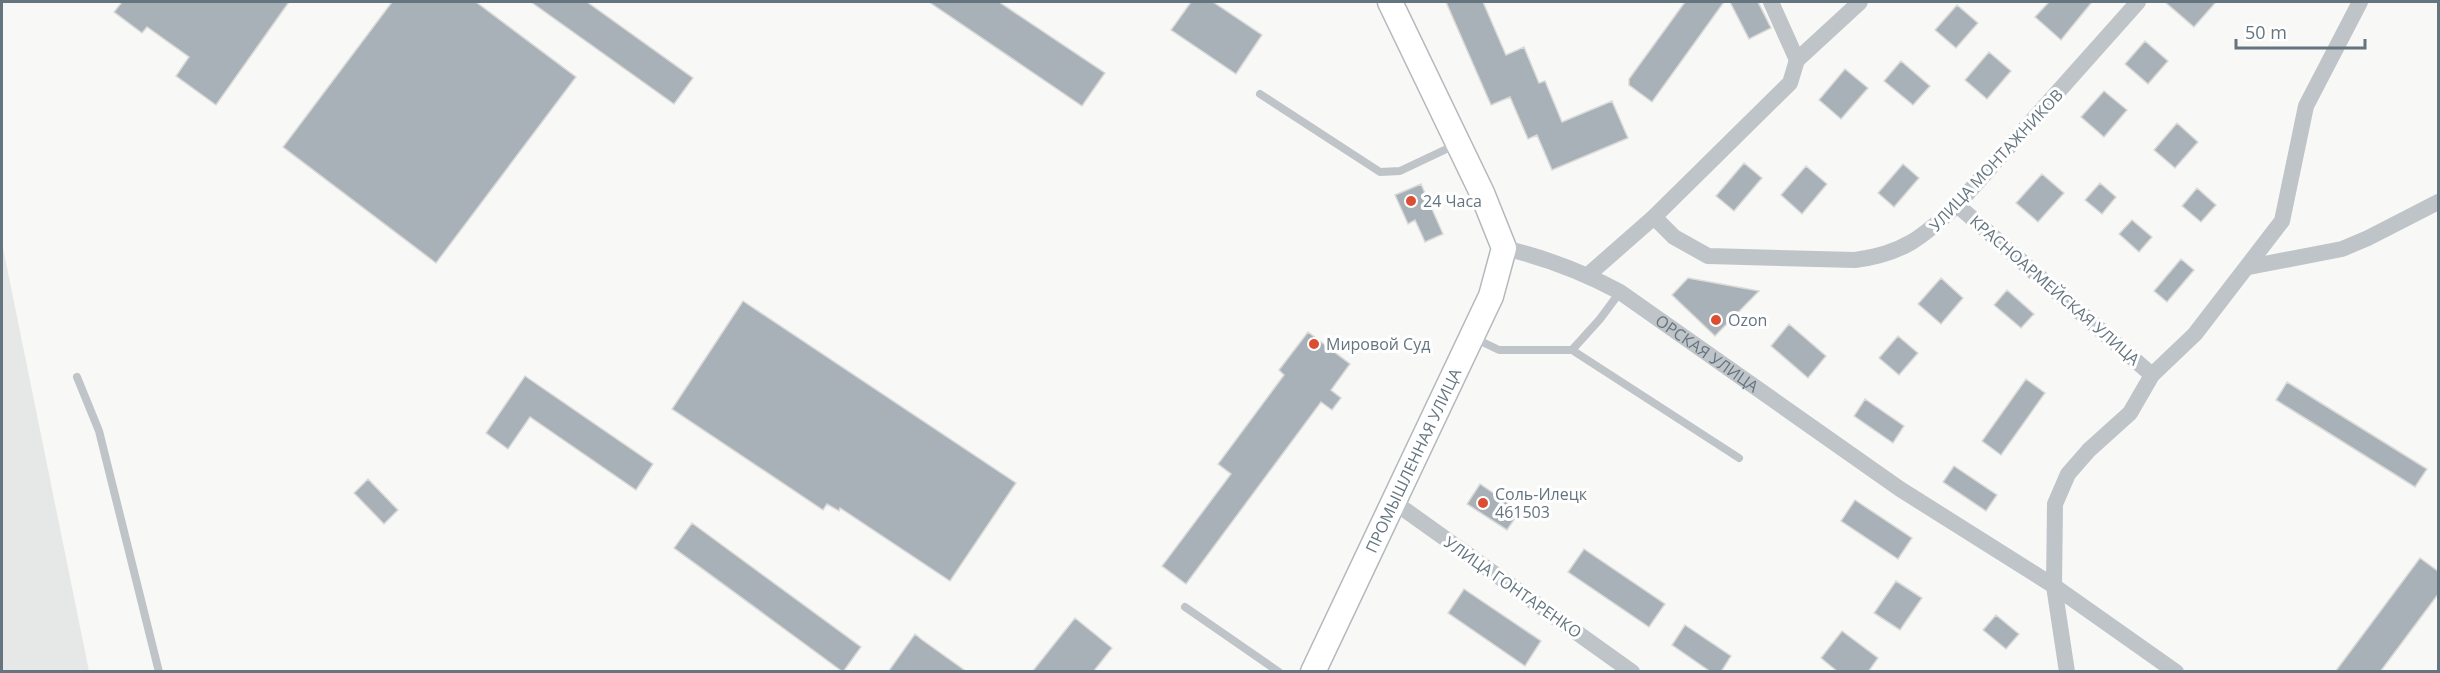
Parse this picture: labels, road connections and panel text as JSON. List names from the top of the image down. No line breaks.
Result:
{"streets":{"street":["УЛИЦА МОНТАЖНИКОВ","КРАСНОАРМЕЙСКАЯ УЛИЦА","ОРСКАЯ УЛИЦА","ПРОМЫШЛЕННАЯ УЛИЦА","УЛИЦА ГОНТАРЕНКО"]},"crossings":[["УЛИЦА МОНТАЖНИКОВ","КРАСНОАРМЕЙСКАЯ УЛИЦА"],["ОРСКАЯ УЛИЦА","ПРОМЫШЛЕННАЯ УЛИЦА"],["ПРОМЫШЛЕННАЯ УЛИЦА","УЛИЦА ГОНТАРЕНКО"]],"places":["24 Часа","Ozon","Мировой Суд","Соль-Илецк 461503"],"scale_bar":"50 m"}
